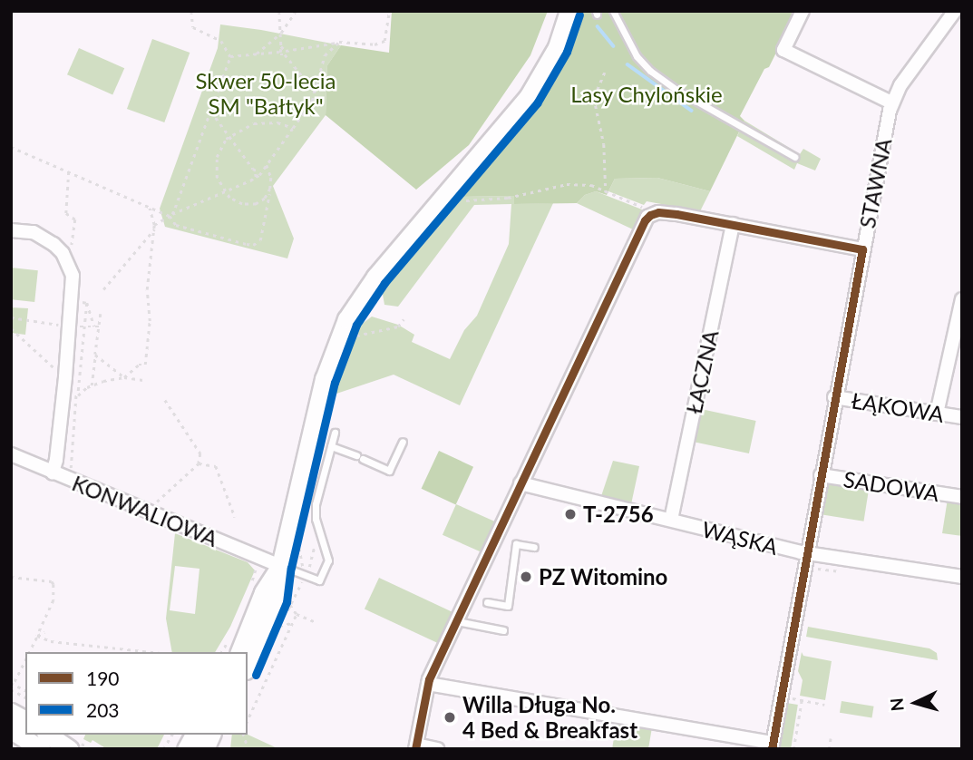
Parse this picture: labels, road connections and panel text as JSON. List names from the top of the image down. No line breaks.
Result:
{"streets":{"street":["STAWNA","ŁĄCZNA","ŁĄKOWA","SADOWA","KONWALIOWA","WĄSKA"]},"crossings":[["STAWNA","ŁĄKOWA"],["STAWNA","SADOWA"],["STAWNA","WĄSKA"],["ŁĄCZNA","WĄSKA"]],"parks":["Skwer 50-lecia SM \"Bałtyk\"","Lasy Chylońskie"],"places":["T-2756","PZ Witomino","Willa Długa No. 4 Bed & Breakfast"],"lines":["transit line 203","transit line 190"],"legend":["190","203"],"north":"left"}
